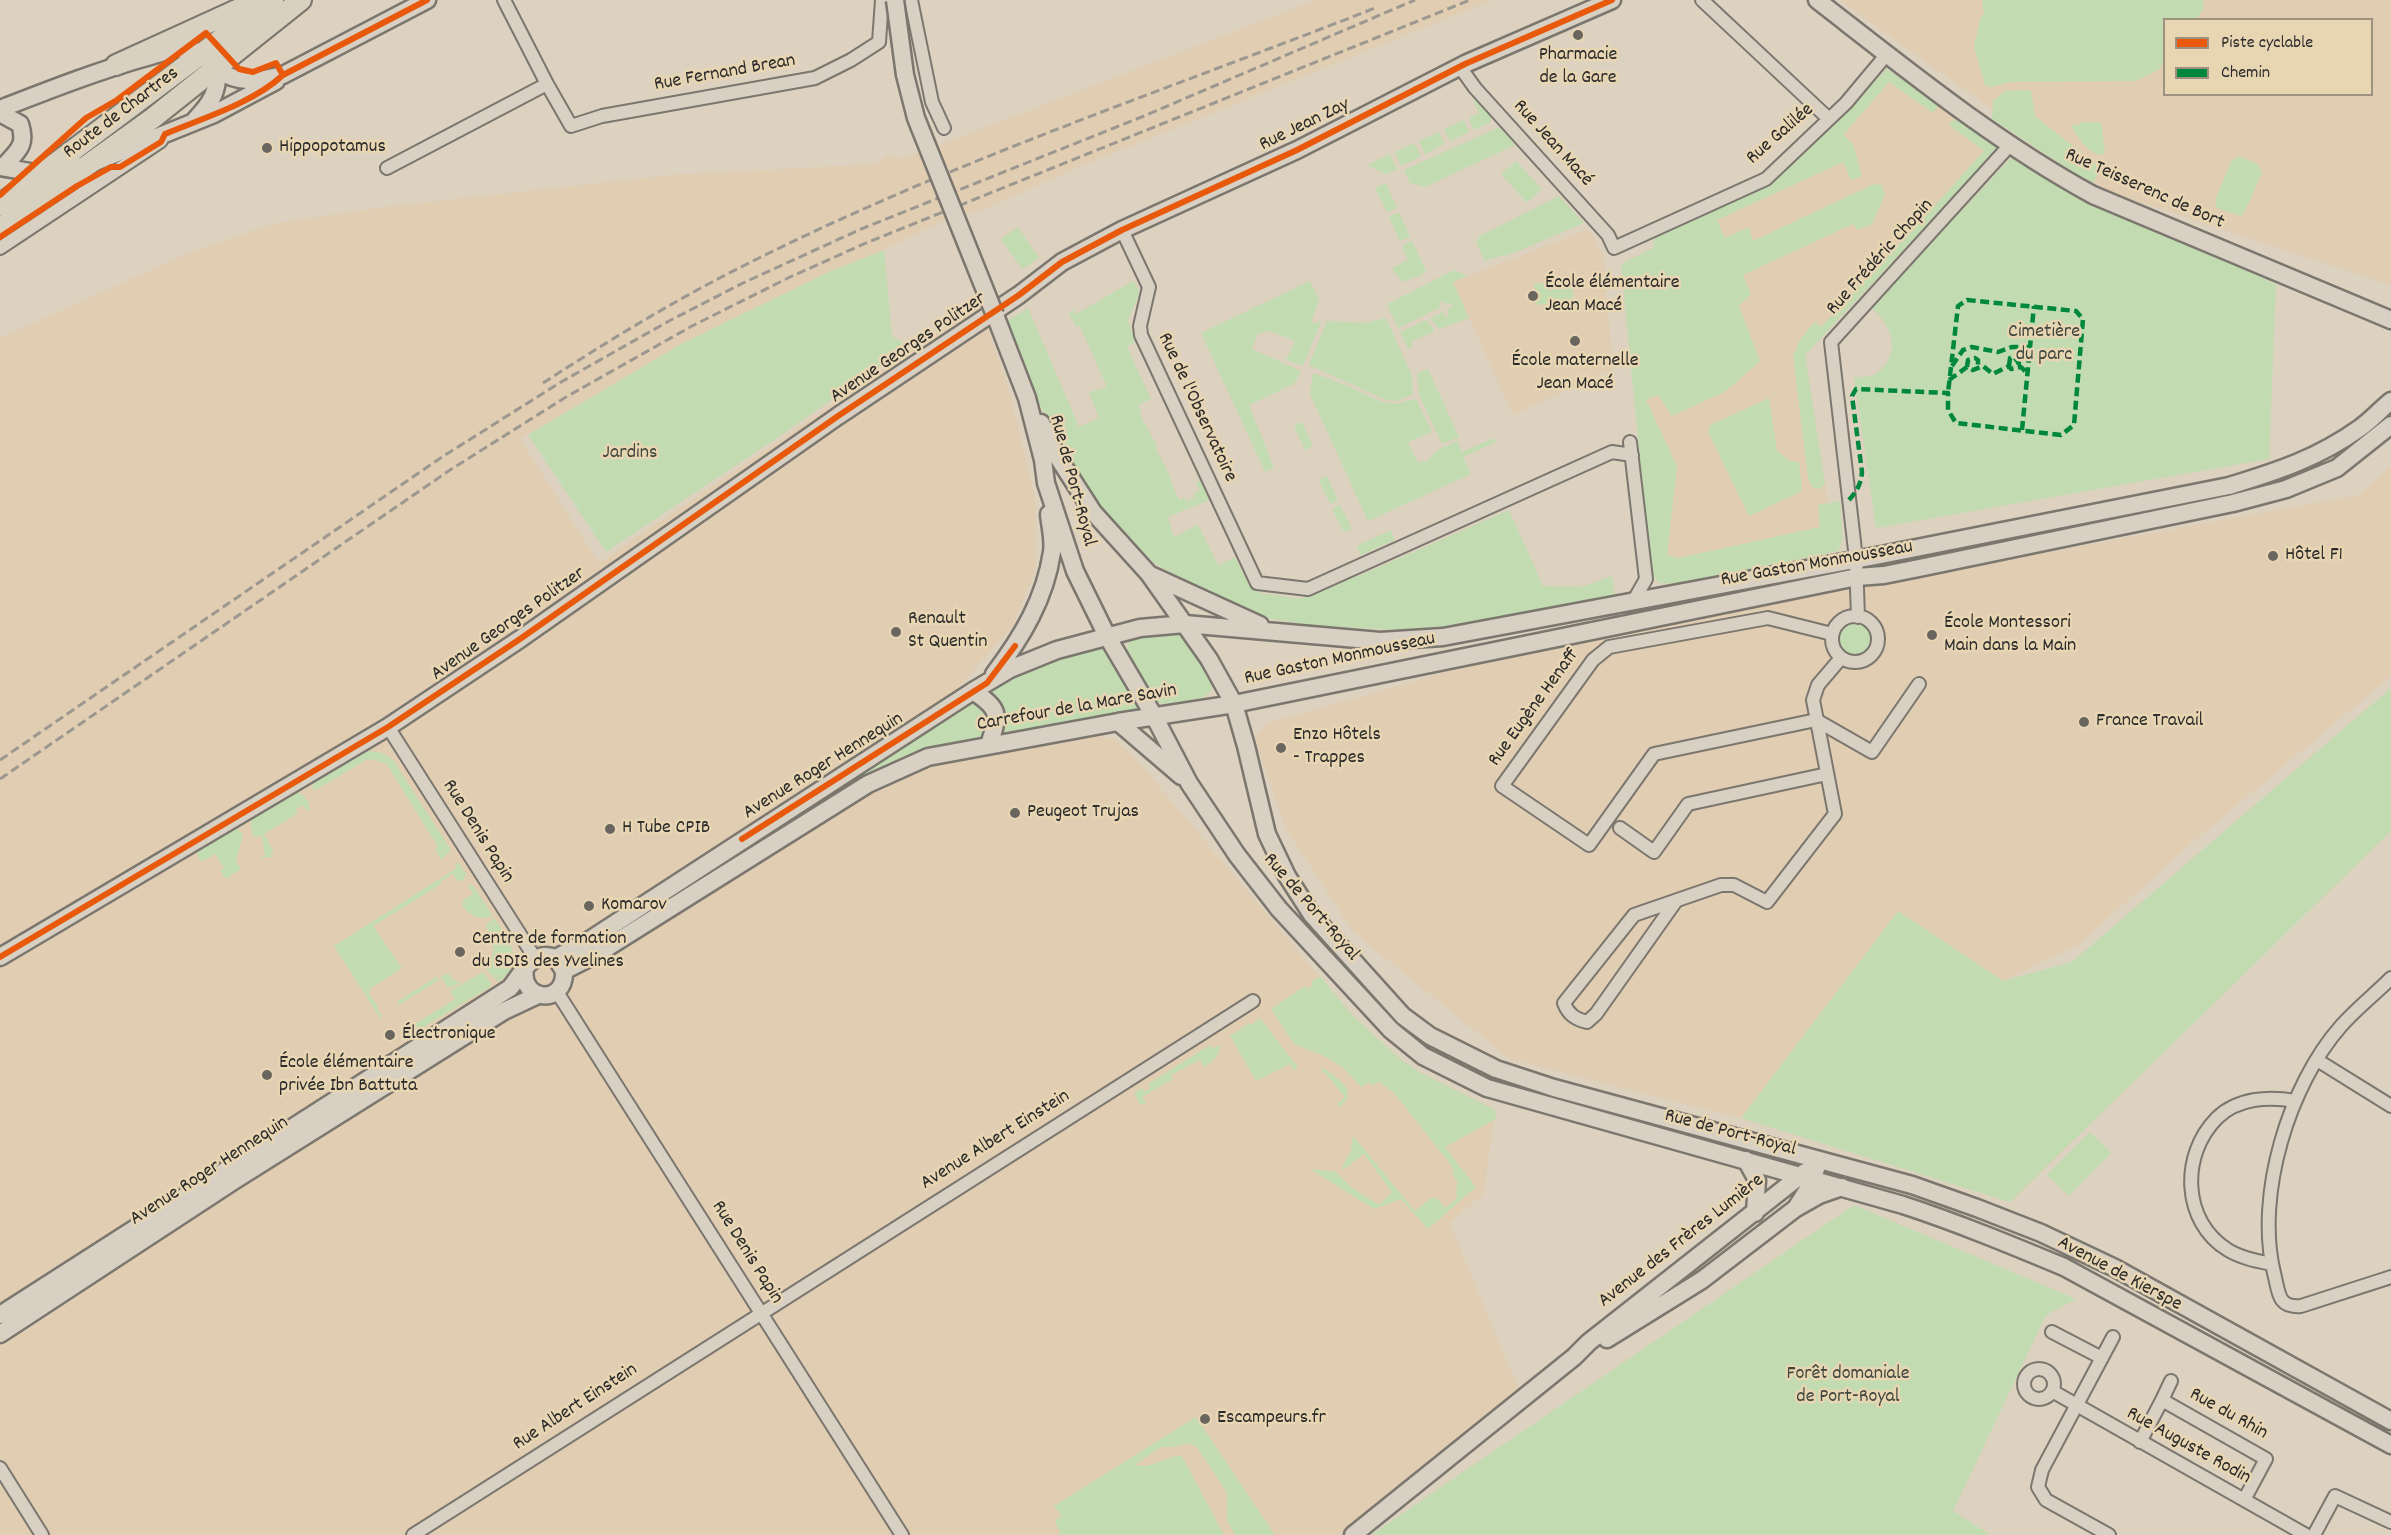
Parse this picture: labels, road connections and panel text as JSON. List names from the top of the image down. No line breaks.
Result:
{"streets":{"main road":["Route de Chartres"],"street":["Rue Fernand Brean","Rue Jean Zay","Rue Galilée","Rue Jean Macé","Rue Teisserenc de Bort","Rue Frédéric Chopin","Avenue Georges Politzer","Rue de l'Observatoire","Rue de Port-Royal","Rue Gaston Monmousseau","Rue Eugène Henaff","Carrefour de la Mare Savin","Avenue Roger Hennequin","Rue Denis Papin","Avenue Albert Einstein","Avenue des Frères Lumière","Avenue de Kierspe","Rue Albert Einstein","Rue du Rhin","Rue Auguste Rodin"]},"crossings":[["Rue Jean Zay","Rue Jean Macé"],["Rue Jean Zay","Avenue Georges Politzer"],["Rue Jean Zay","Rue de l'Observatoire"],["Rue Galilée","Rue Jean Macé"],["Rue Galilée","Rue Teisserenc de Bort"],["Rue Teisserenc de Bort","Rue Frédéric Chopin"],["Rue Frédéric Chopin","Rue Gaston Monmousseau"],["Rue Frédéric Chopin","Rue Eugène Henaff"],["Avenue Georges Politzer","Rue Denis Papin"],["Rue de Port-Royal","Rue Gaston Monmousseau"],["Rue de Port-Royal","Carrefour de la Mare Savin"],["Rue de Port-Royal","Avenue des Frères Lumière"],["Rue de Port-Royal","Avenue de Kierspe"],["Rue Gaston Monmousseau","Carrefour de la Mare Savin"],["Carrefour de la Mare Savin","Avenue Roger Hennequin"],["Avenue Roger Hennequin","Rue Denis Papin"],["Rue Denis Papin","Avenue Albert Einstein"],["Rue Denis Papin","Rue Albert Einstein"],["Avenue Albert Einstein","Rue Albert Einstein"],["Avenue des Frères Lumière","Avenue de Kierspe"],["Rue du Rhin","Rue Auguste Rodin"]],"parks":["Cimetière du parc","Jardins","Forêt domaniale de Port-Royal"],"places":["Pharmacie de la Gare","Hippopotamus","École élémentaire Jean Macé","École maternelle Jean Macé","Hôtel F1","Renault St Quentin","École Montessori Main dans la Main","France Travail","Enzo Hôtels - Trappes","Peugeot Trujas","H Tube CPIB","Komarov","Centre de formation du SDIS des Yvelines","Électronique","École élémentaire privée Ibn Battuta","Escampeurs.fr"],"legend":["Piste cyclable","Chemin"]}
